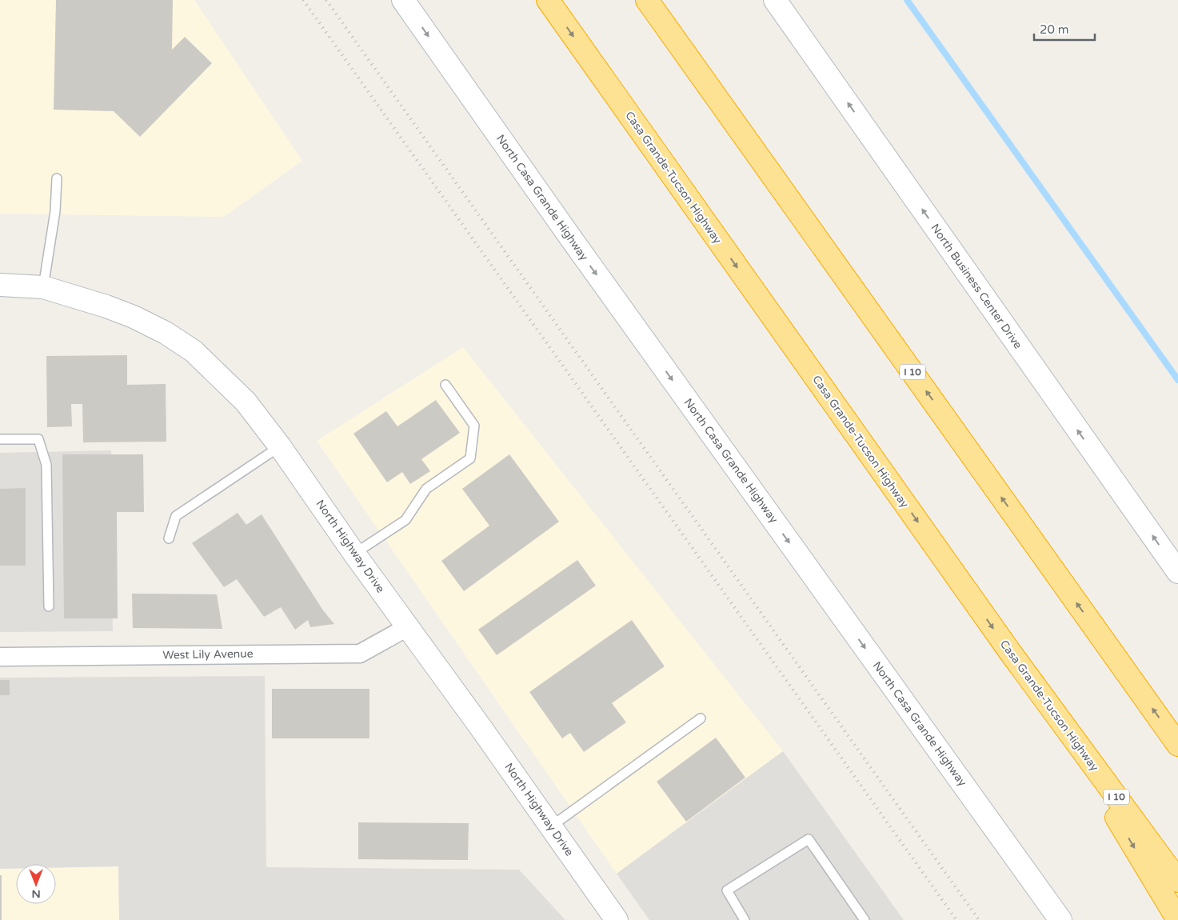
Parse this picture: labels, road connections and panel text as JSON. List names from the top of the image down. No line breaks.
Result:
{"streets":{"highway":["Casa Grande-Tucson Highway","I 10"],"main road":["North Casa Grande Highway","North Business Center Drive","North Highway Drive"],"street":["West Lily Avenue"]},"crossings":[["North Highway Drive","West Lily Avenue"]],"one_way":["North Casa Grande Highway","North Business Center Drive"],"scale_bar":"20 m","north":"bottom"}
